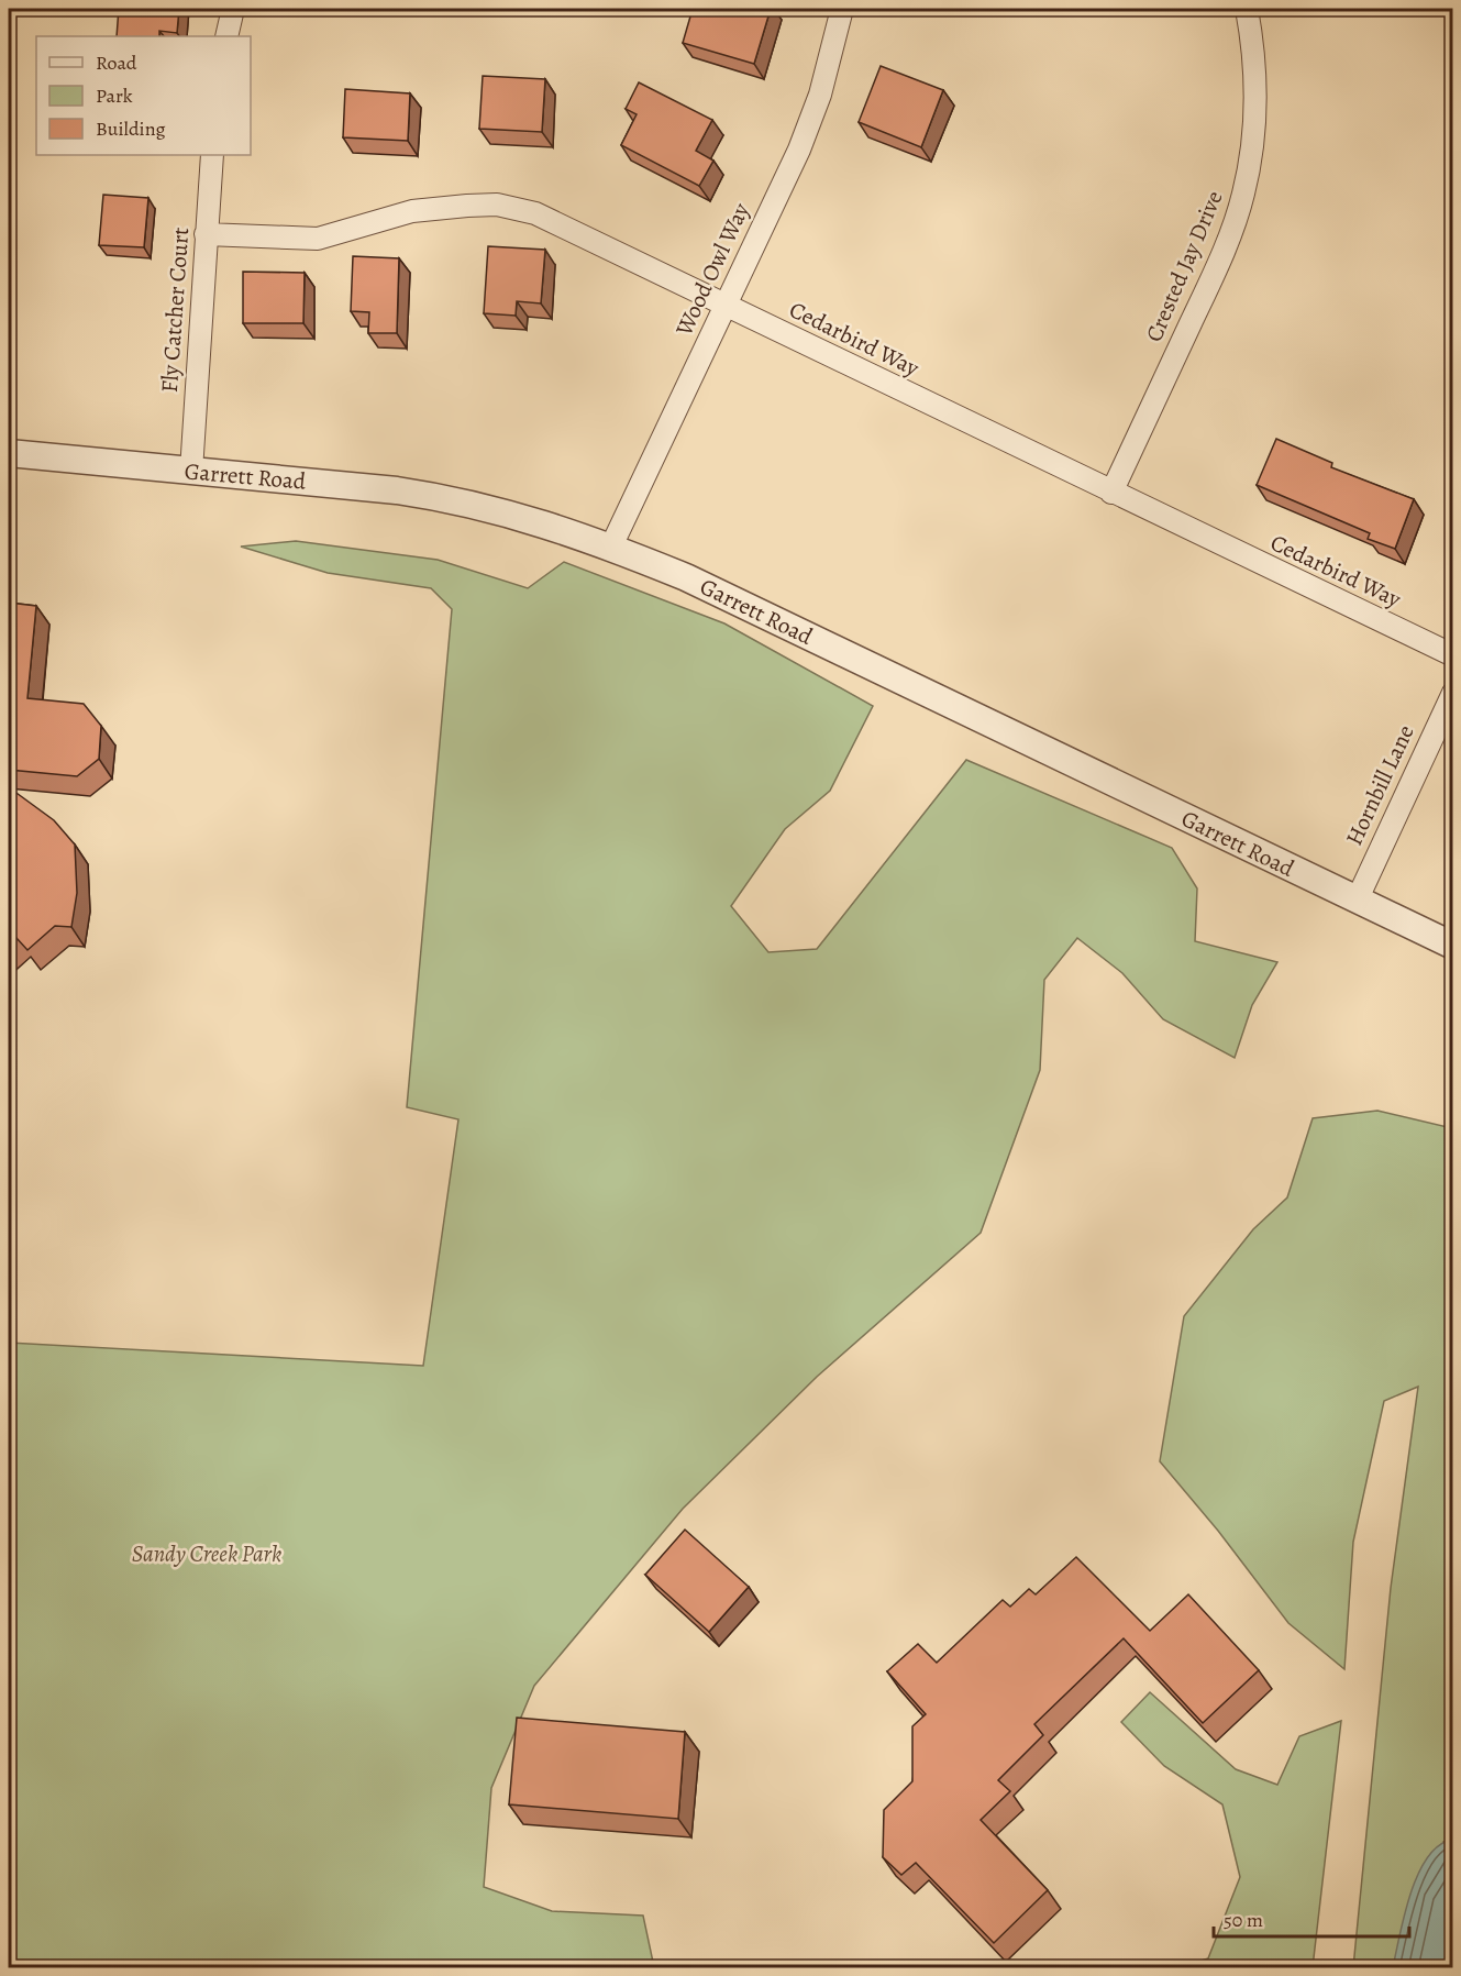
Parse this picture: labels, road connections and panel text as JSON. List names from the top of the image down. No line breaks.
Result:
{"streets":{"street":["Crested Jay Drive","Wood Owl Way","Fly Catcher Court","Cedarbird Way","Garrett Road","Hornbill Lane"]},"crossings":[["Crested Jay Drive","Cedarbird Way"],["Wood Owl Way","Cedarbird Way"],["Wood Owl Way","Garrett Road"],["Fly Catcher Court","Cedarbird Way"],["Fly Catcher Court","Garrett Road"],["Garrett Road","Hornbill Lane"]],"parks":["Sandy Creek Park"],"legend":["Road","Park","Building"],"scale_bar":"50 m"}
